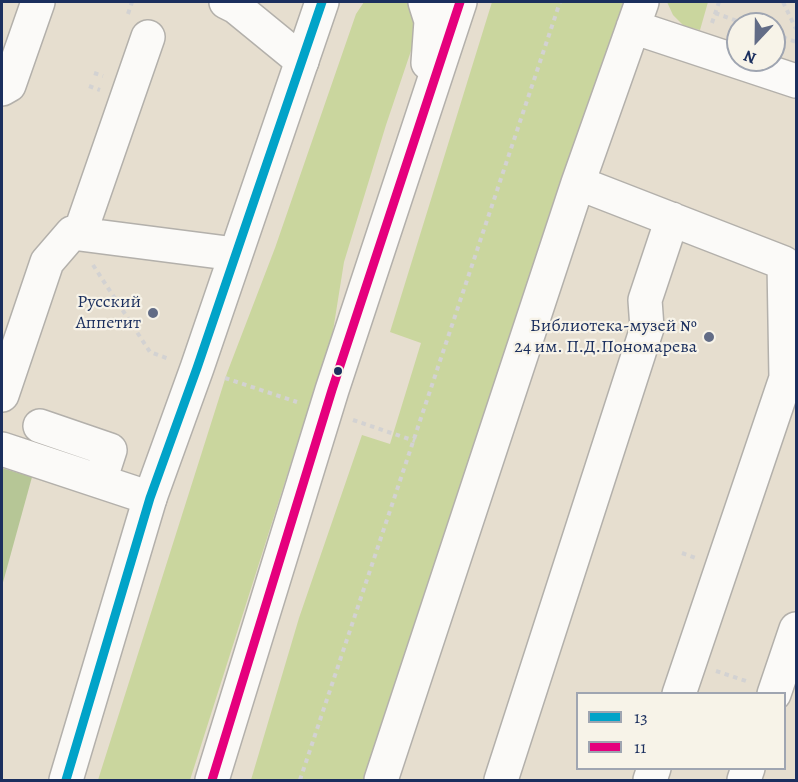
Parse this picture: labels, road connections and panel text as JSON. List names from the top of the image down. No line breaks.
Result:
{"places":["Русский Аппетит","Библиотека-музей № 24 им. П.Д.Пономарева"],"lines":["transit line 13","transit line 11"],"legend":["13","11"],"north":"bottom"}
